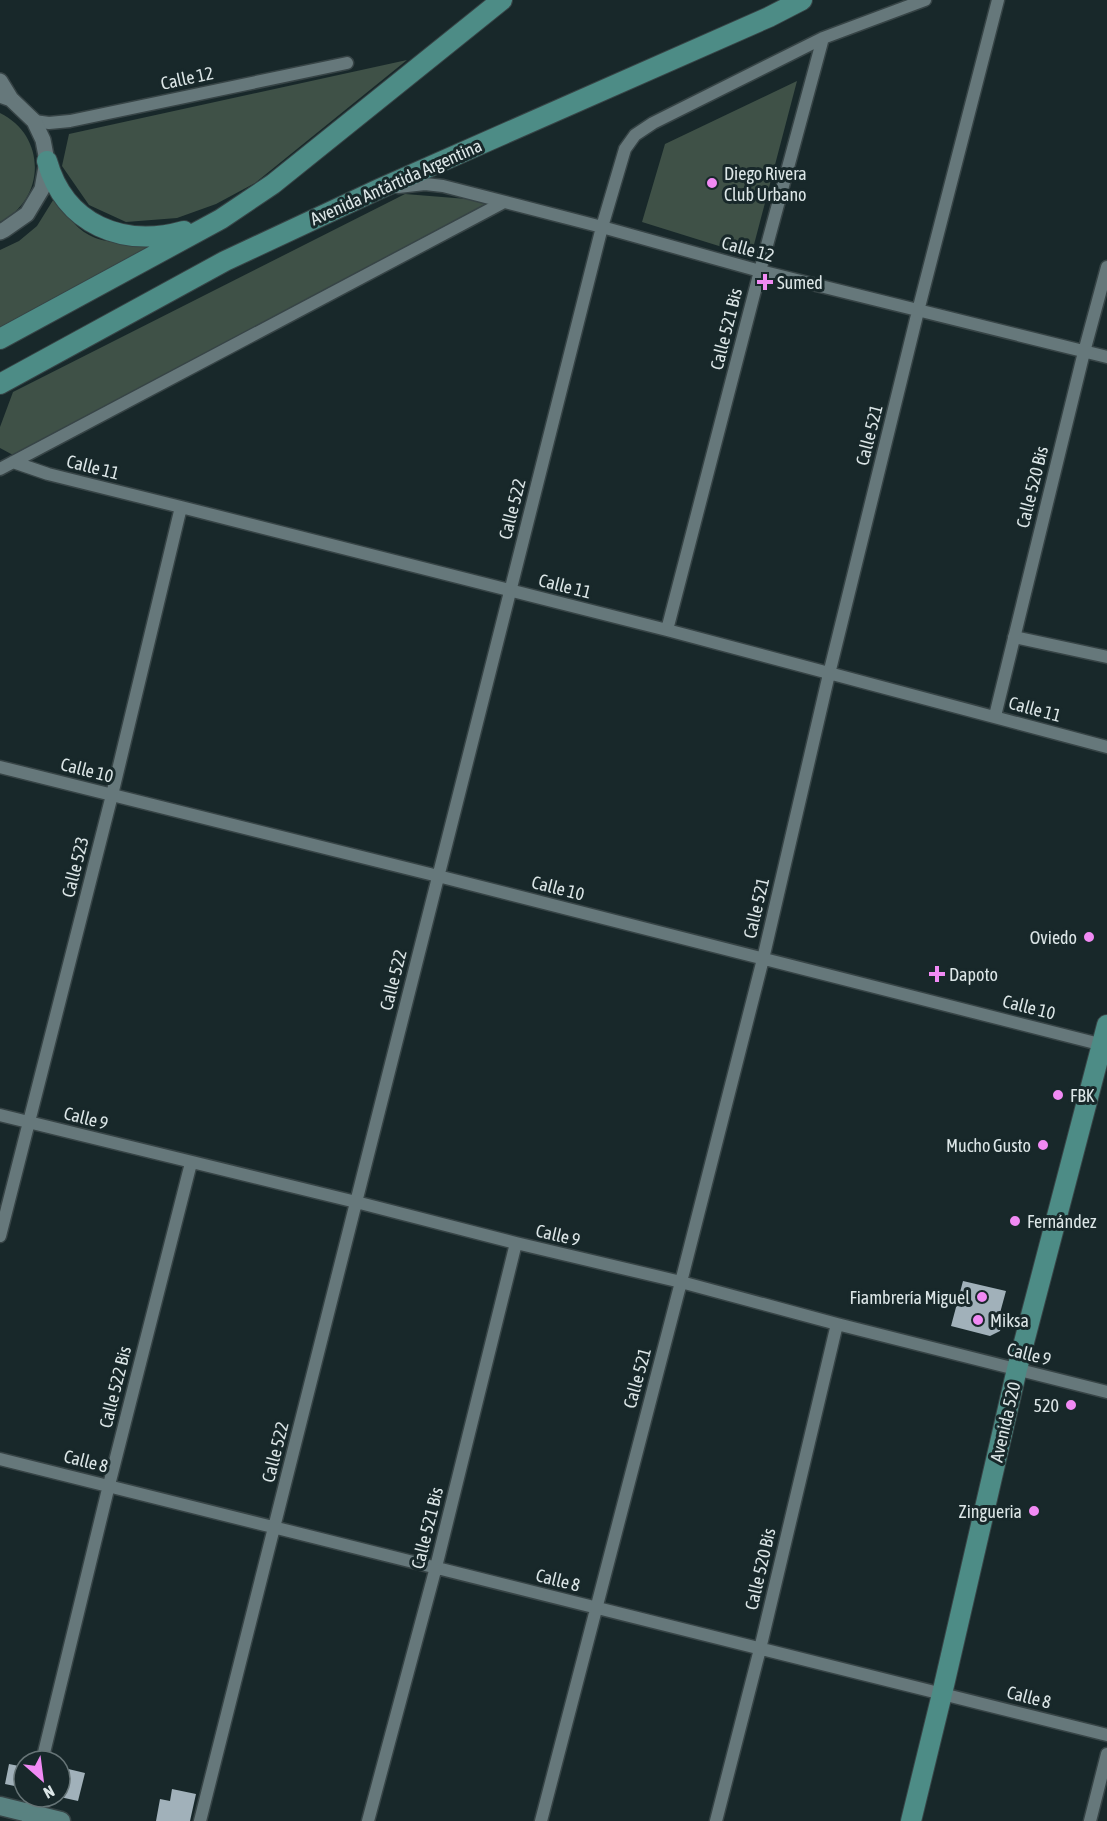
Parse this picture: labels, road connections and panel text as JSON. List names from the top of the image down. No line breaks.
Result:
{"streets":{"main road":["Avenida Antártida Argentina","Avenida 520"],"street":["Calle 12","Calle 521 Bis","Calle 521","Calle 11","Calle 520 Bis","Calle 522","Calle 10","Calle 523","Calle 9","Calle 522 Bis","Calle 8"]},"crossings":[["Calle 12","Avenida Antártida Argentina"],["Calle 12","Calle 521 Bis"],["Calle 12","Calle 521"],["Calle 12","Calle 520 Bis"],["Calle 12","Calle 522"],["Calle 521 Bis","Calle 11"],["Calle 521 Bis","Calle 522"],["Calle 521 Bis","Calle 9"],["Calle 521 Bis","Calle 8"],["Calle 521","Calle 11"],["Calle 521","Calle 10"],["Calle 521","Calle 9"],["Calle 521","Calle 8"],["Calle 11","Calle 520 Bis"],["Calle 11","Calle 522"],["Calle 11","Calle 523"],["Calle 520 Bis","Calle 9"],["Calle 520 Bis","Calle 8"],["Calle 522","Calle 10"],["Calle 522","Calle 9"],["Calle 522","Calle 8"],["Calle 10","Calle 523"],["Calle 10","Avenida 520"],["Calle 523","Calle 9"],["Calle 9","Calle 522 Bis"],["Calle 9","Avenida 520"],["Calle 522 Bis","Calle 8"],["Avenida 520","Calle 8"]],"places":{"other":["Diego Rivera Club Urbano","Oviedo","FBK","Mucho Gusto","Fernández","Fiambrería Miguel","Miksa","520","Zingueria"],"health":["Sumed","Dapoto"]},"north":"bottom right"}
